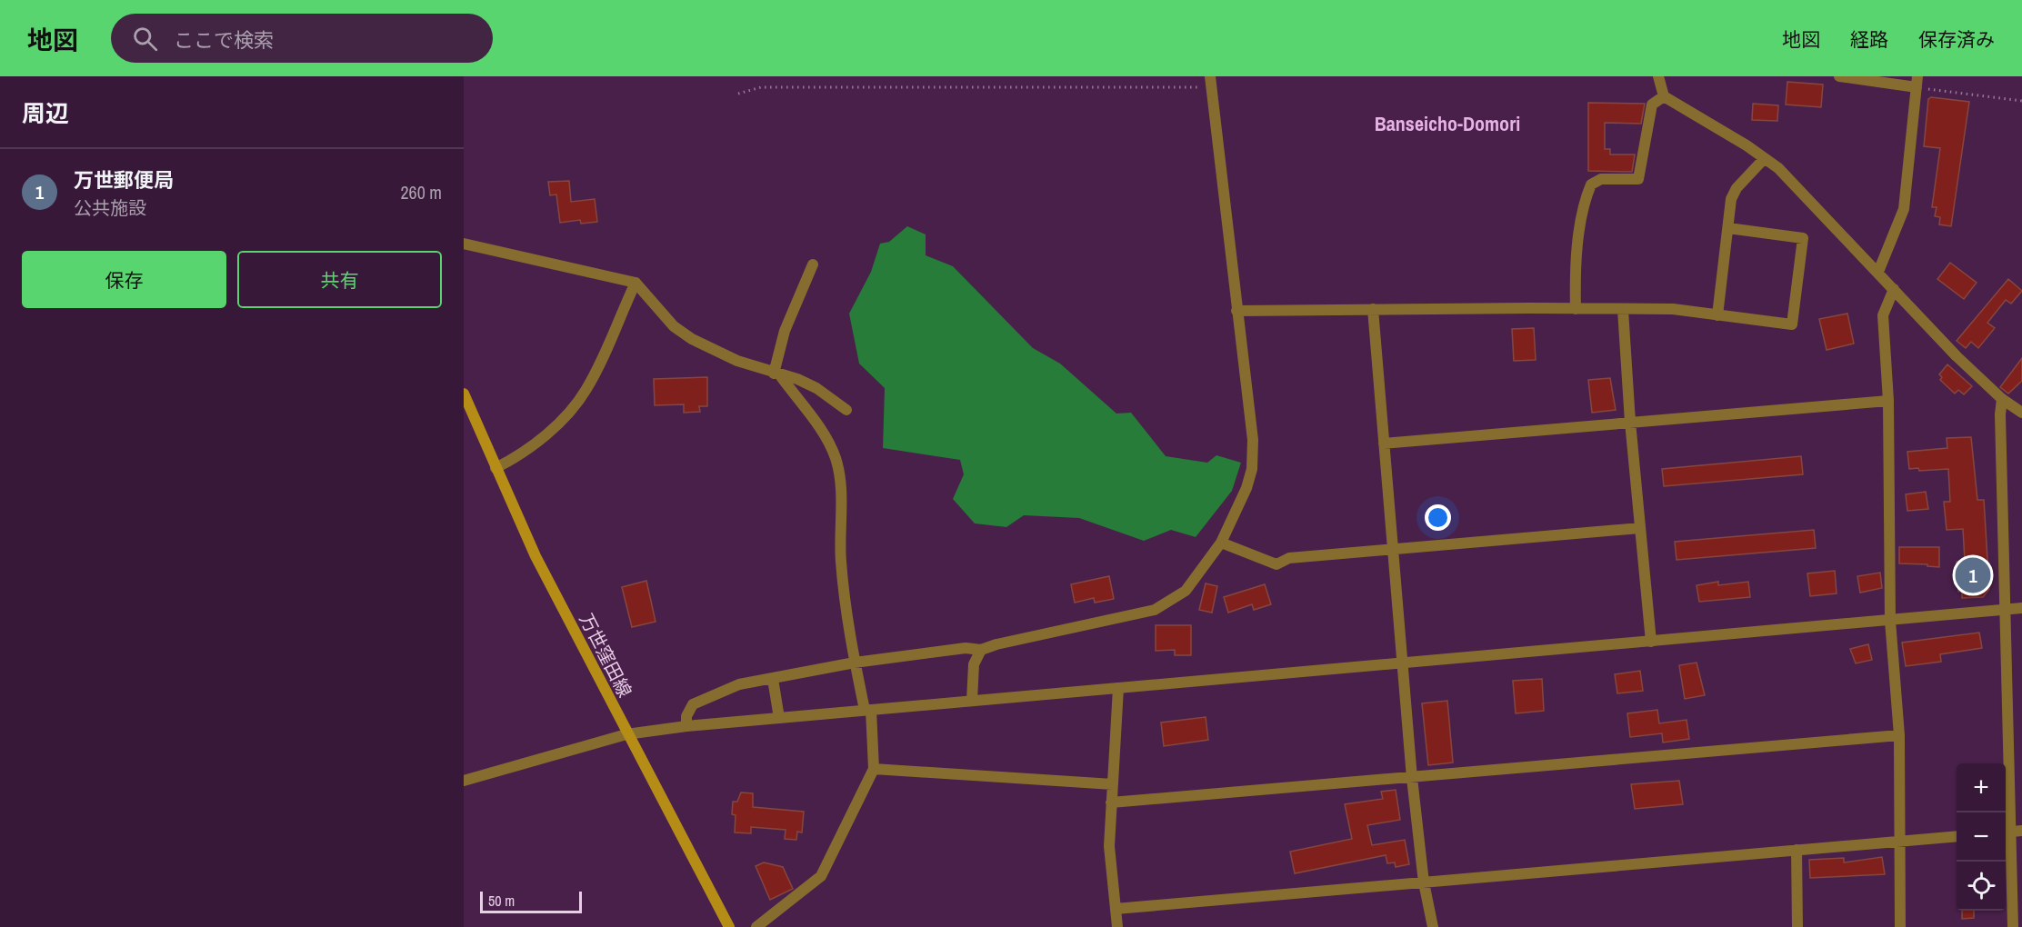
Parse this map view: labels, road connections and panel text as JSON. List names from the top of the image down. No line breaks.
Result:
{"streets":{"main road":["万世窪田線"]},"districts":["Banseicho-Domori"],"scale_bar":"50 m","page":{"header":"地図","search":"ここで検索","nav":["地図","経路","保存済み"],"heading":"周辺","list":[{"mark":"1","name":"万世郵便局","note":"公共施設","value":"260 m"}],"buttons":["保存","共有"],"pins":"1","map_buttons":["+","−"],"scale":"50 m"}}
